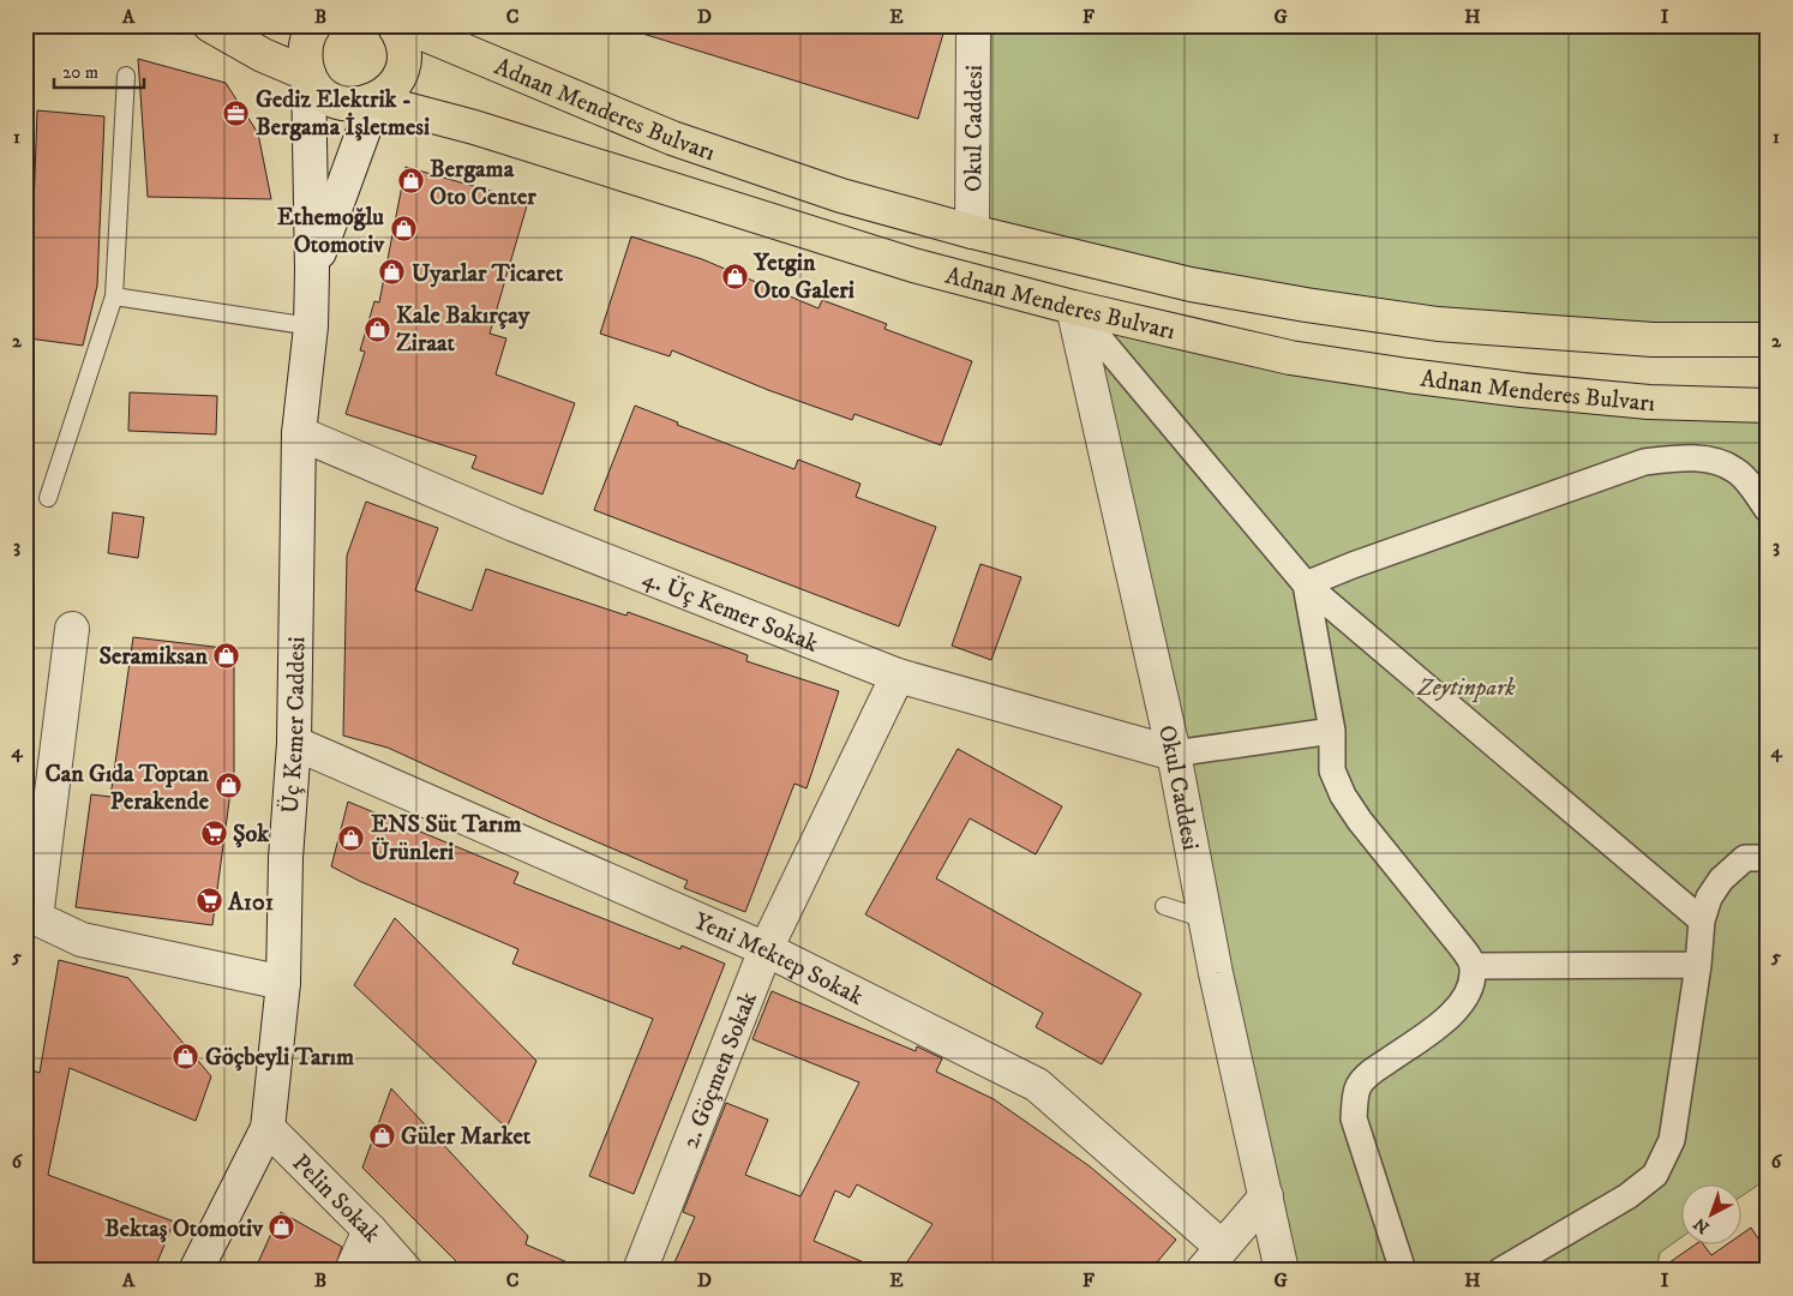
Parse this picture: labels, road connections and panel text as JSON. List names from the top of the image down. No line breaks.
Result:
{"streets":{"main road":["Adnan Menderes Bulvarı"],"street":["Okul Caddesi","4. Üç Kemer Sokak","Üç Kemer Caddesi","Yeni Mektep Sokak","2. Göçmen Sokak","Pelin Sokak"]},"crossings":[["Adnan Menderes Bulvarı","Okul Caddesi"],["Adnan Menderes Bulvarı","Üç Kemer Caddesi"],["Okul Caddesi","4. Üç Kemer Sokak"],["4. Üç Kemer Sokak","Üç Kemer Caddesi"],["4. Üç Kemer Sokak","2. Göçmen Sokak"],["Üç Kemer Caddesi","Yeni Mektep Sokak"],["Üç Kemer Caddesi","Pelin Sokak"],["Yeni Mektep Sokak","2. Göçmen Sokak"]],"parks":["Zeytinpark"],"places":{"office":["Gediz Elektrik - Bergama İşletmesi"],"shop":["Bergama Oto Center","Ethemoğlu Otomotiv","Uyarlar Ticaret","Yetgin Oto Galeri","Kale Bakırçay Ziraat","Seramiksan","Can Gıda Toptan Perakende","ENS Süt Tarım Ürünleri","Göçbeyli Tarım","Güler Market","Bektaş Otomotiv"],"supermarket":["Şok","A101"]},"scale_bar":"20 m","north":"bottom left","grid":{"columns":["A","B","C","D","E","F","G","H","I"],"rows":["1","2","3","4","5","6"]}}
